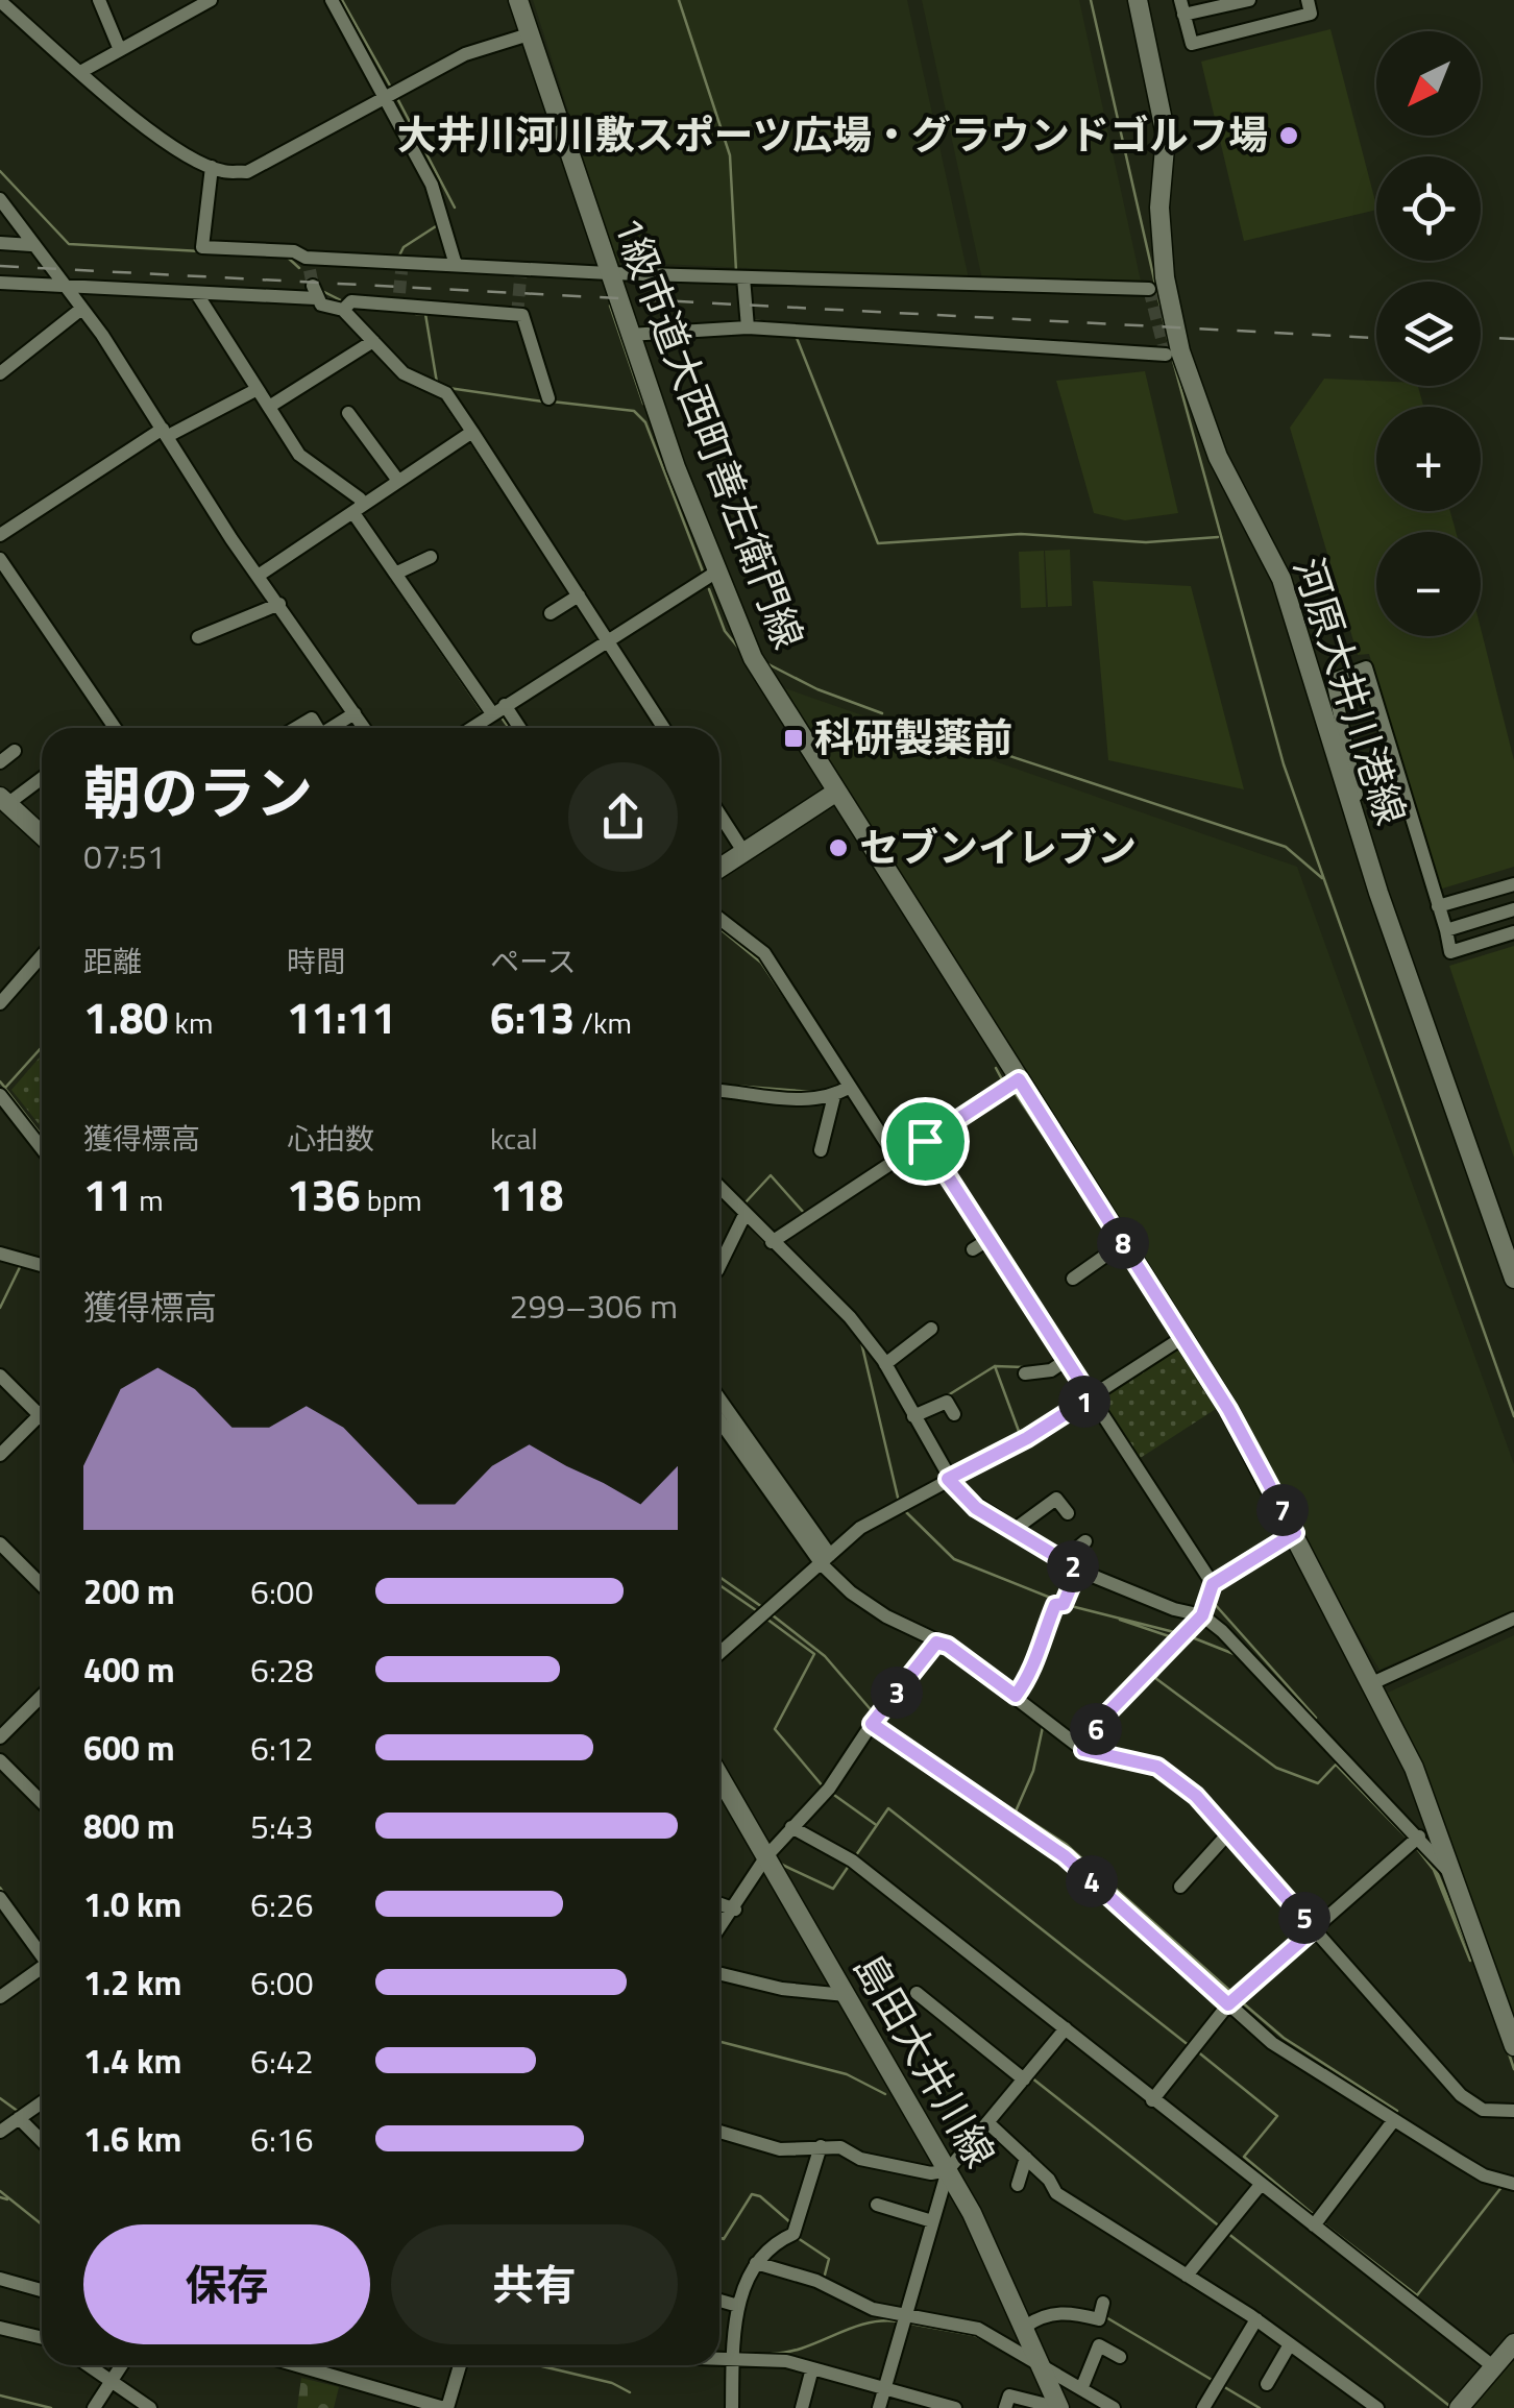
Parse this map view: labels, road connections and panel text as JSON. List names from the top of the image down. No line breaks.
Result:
{"streets":{"street":["1級市道大西町善左衛門線","河原大井川港線","島田大井川線"]},"places":{"other":["大井川河川敷スポーツ広場・グラウンドゴルフ場","セブンイレブン"],"transit":["科研製薬前"]},"north":"bottom left","page":{"map_buttons":["+","−"],"heading":["朝のラン","07:51"],"stats":[["距離","1.80 km"],["時間","11:11"],["ペース","6:13 /km"],["獲得標高","11 m"],["心拍数","136 bpm"],["kcal","118"]],"pins":["8","1","7","2","3","6","4","5"],"chart":["獲得標高","299–306 m"],"list":[{"name":"200 m","note":"6:00"},{"name":"400 m","note":"6:28"},{"name":"600 m","note":"6:12"},{"name":"800 m","note":"5:43"},{"name":"1.0 km","note":"6:26"},{"name":"1.2 km","note":"6:00"},{"name":"1.4 km","note":"6:42"},{"name":"1.6 km","note":"6:16"}],"buttons":["保存","共有"]}}
